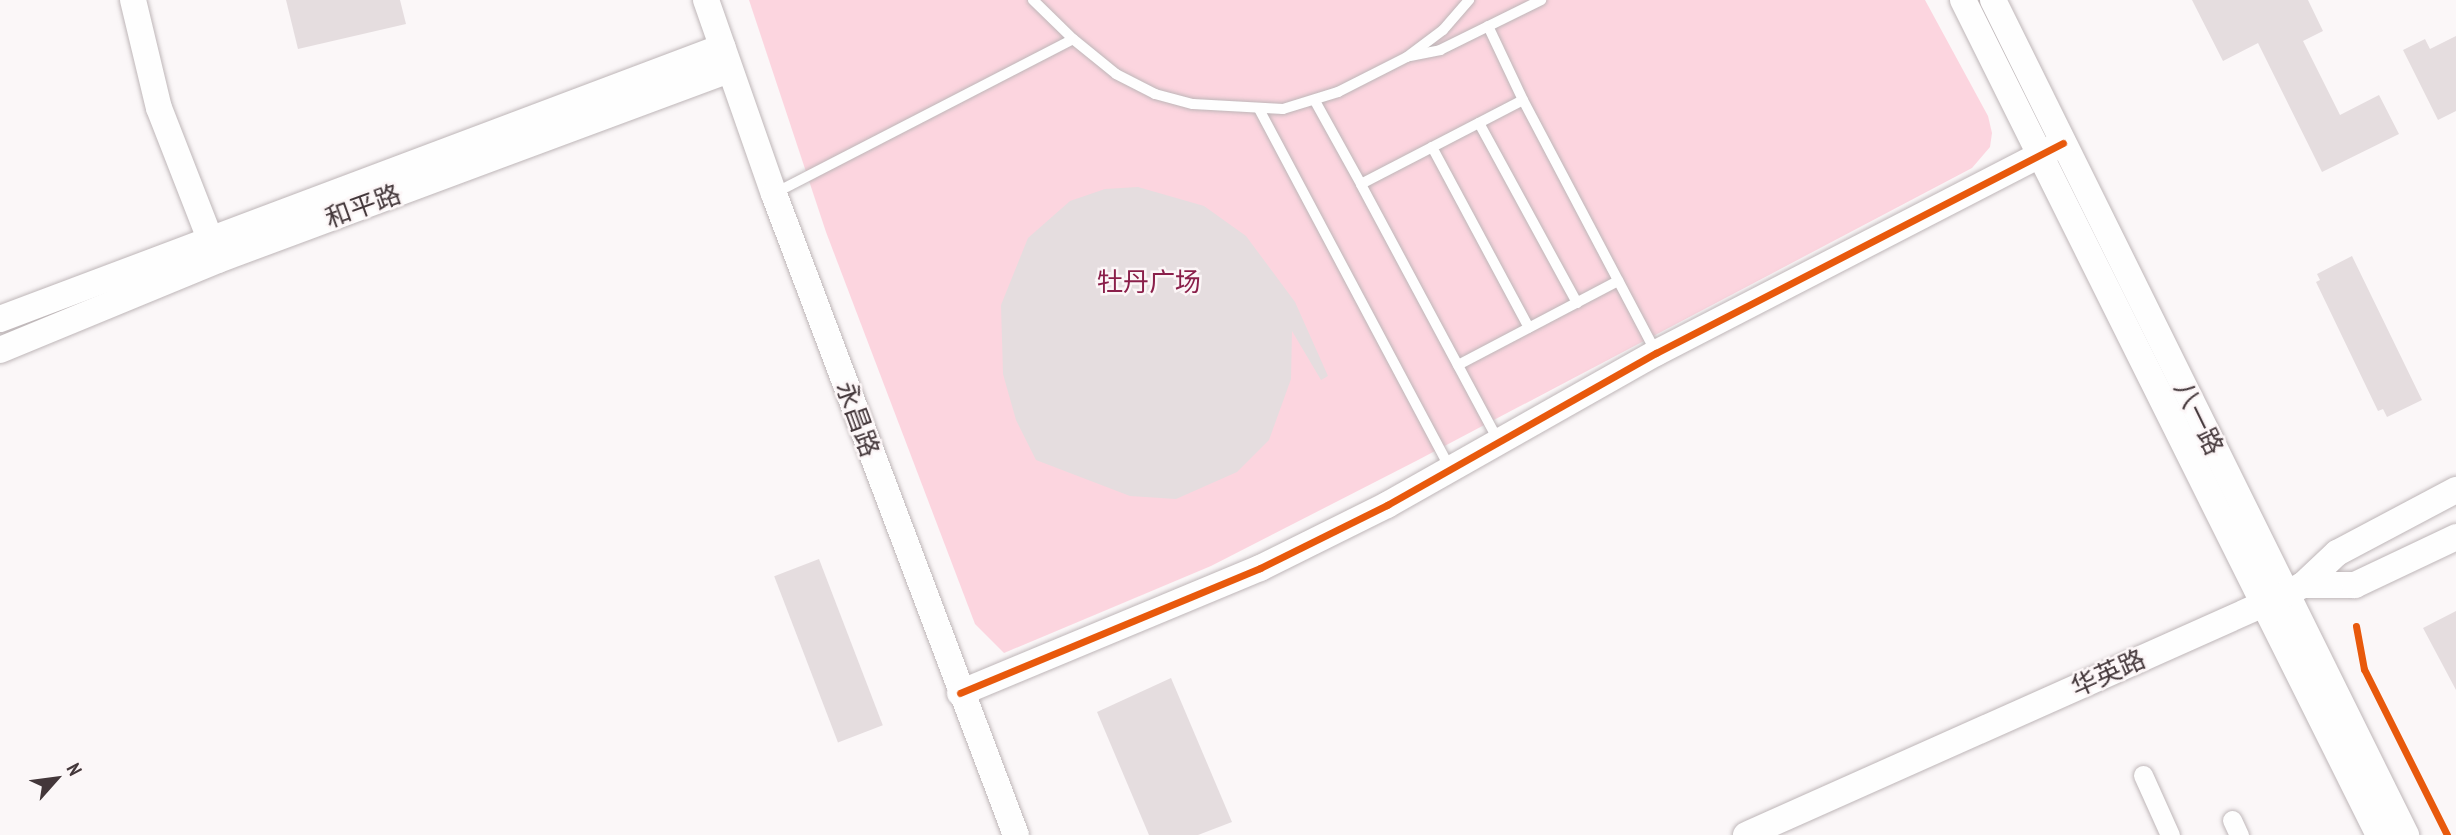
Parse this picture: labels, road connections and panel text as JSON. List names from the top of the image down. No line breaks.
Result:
{"streets":{"main road":["和平路","八一路","永昌路","华英路"]},"crossings":[["和平路","永昌路"],["八一路","华英路"]],"parks":["牡丹广场"],"north":"top right"}
